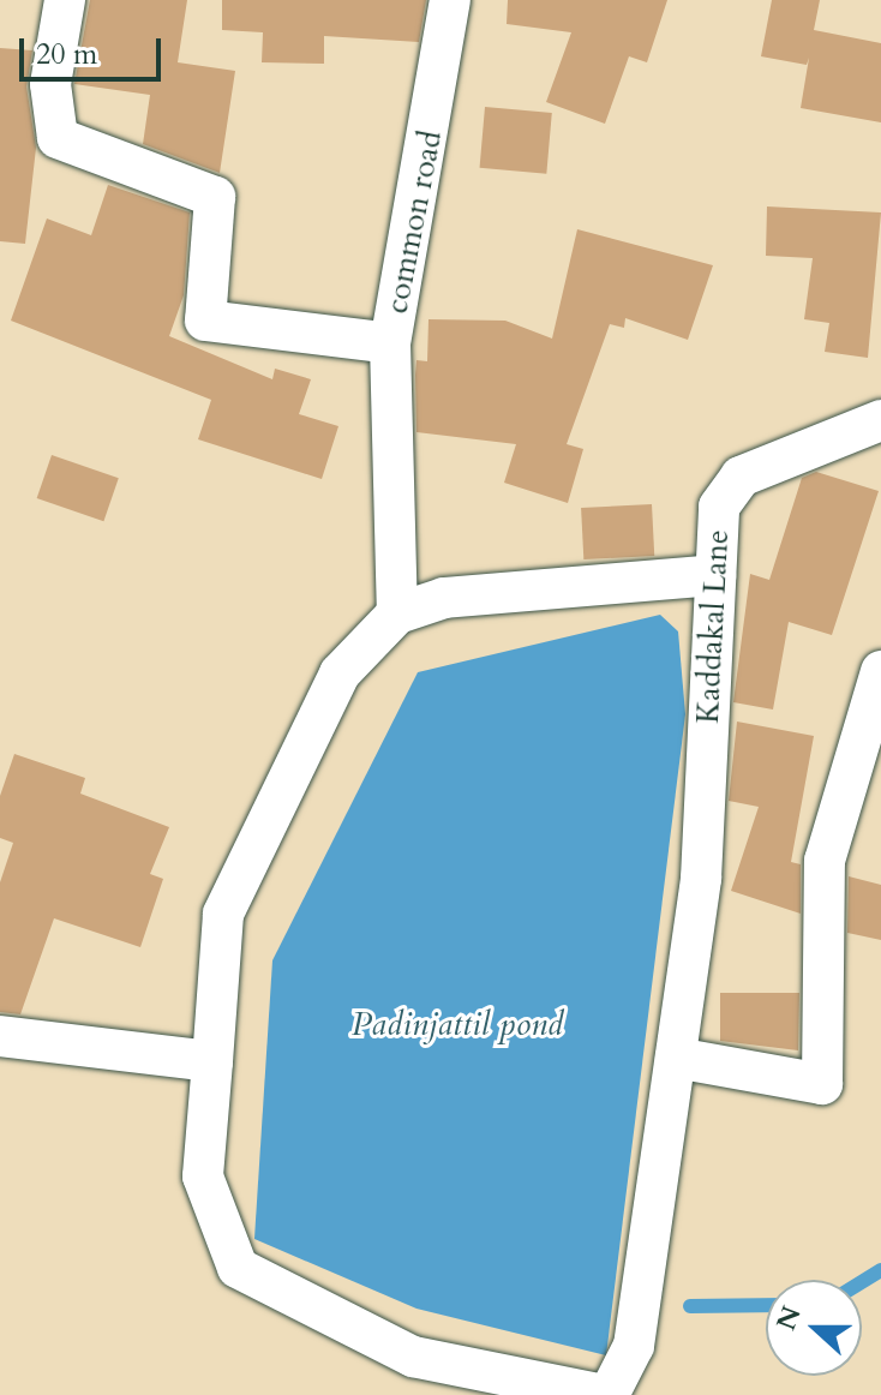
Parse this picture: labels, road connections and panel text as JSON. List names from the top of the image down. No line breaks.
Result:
{"streets":{"street":["common road","Kaddakal Lane"]},"water":["Padinjattil pond"],"scale_bar":"20 m","north":"left"}
